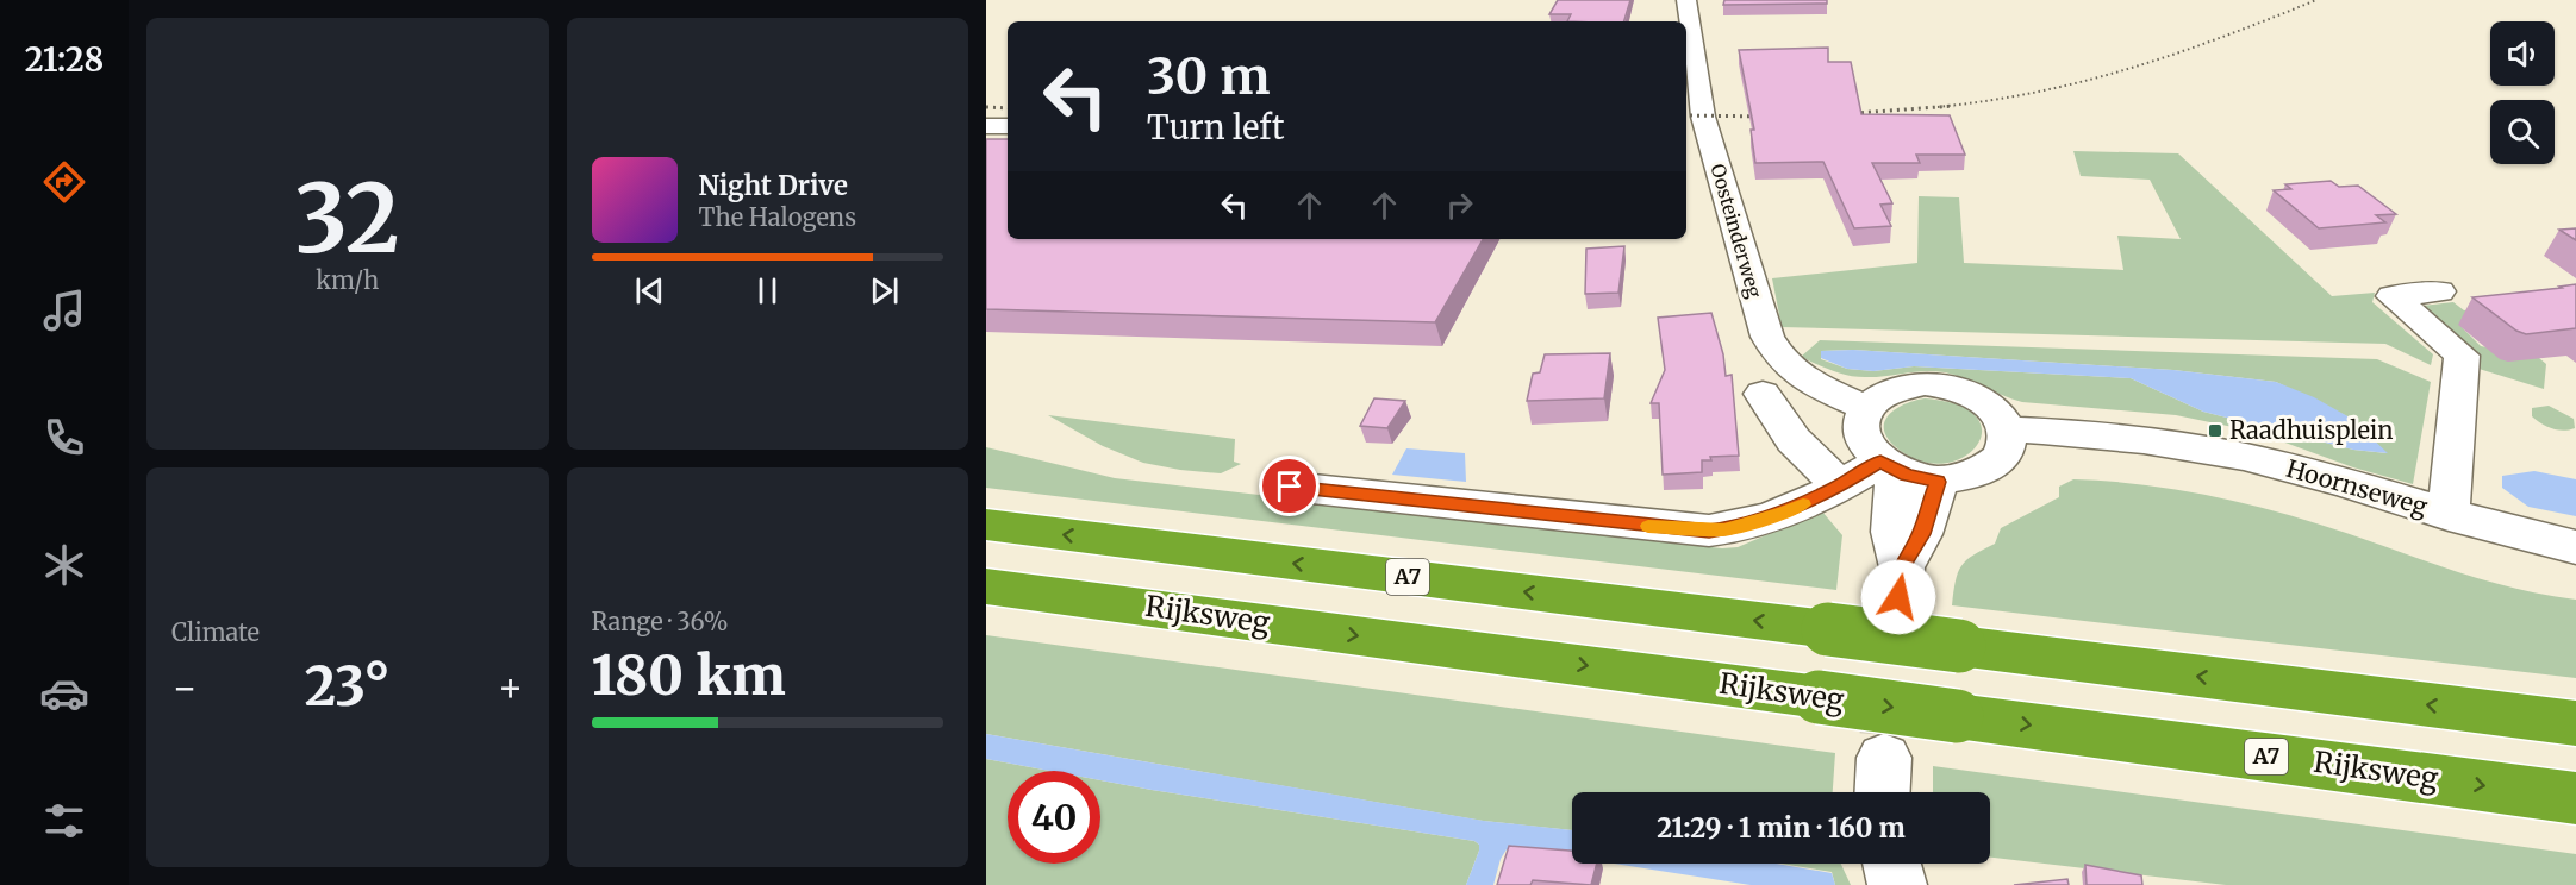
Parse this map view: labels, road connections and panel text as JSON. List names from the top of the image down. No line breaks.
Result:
{"streets":{"highway":["A7","Rijksweg"],"street":["Oosteinderweg","Hoornseweg"]},"crossings":[["Oosteinderweg","Hoornseweg"]],"places":{"transit":["Raadhuisplein"]},"page":{"tabs":"21:28","tile":[["32","km/h"],"Climate",["Range · 36%","180 km"]],"turn":["30 m","Turn left"],"song":["Night Drive","The Halogens"],"heat":["−","23°","+"],"limit":"40","trip":"21:29 · 1 min · 160 m"}}
